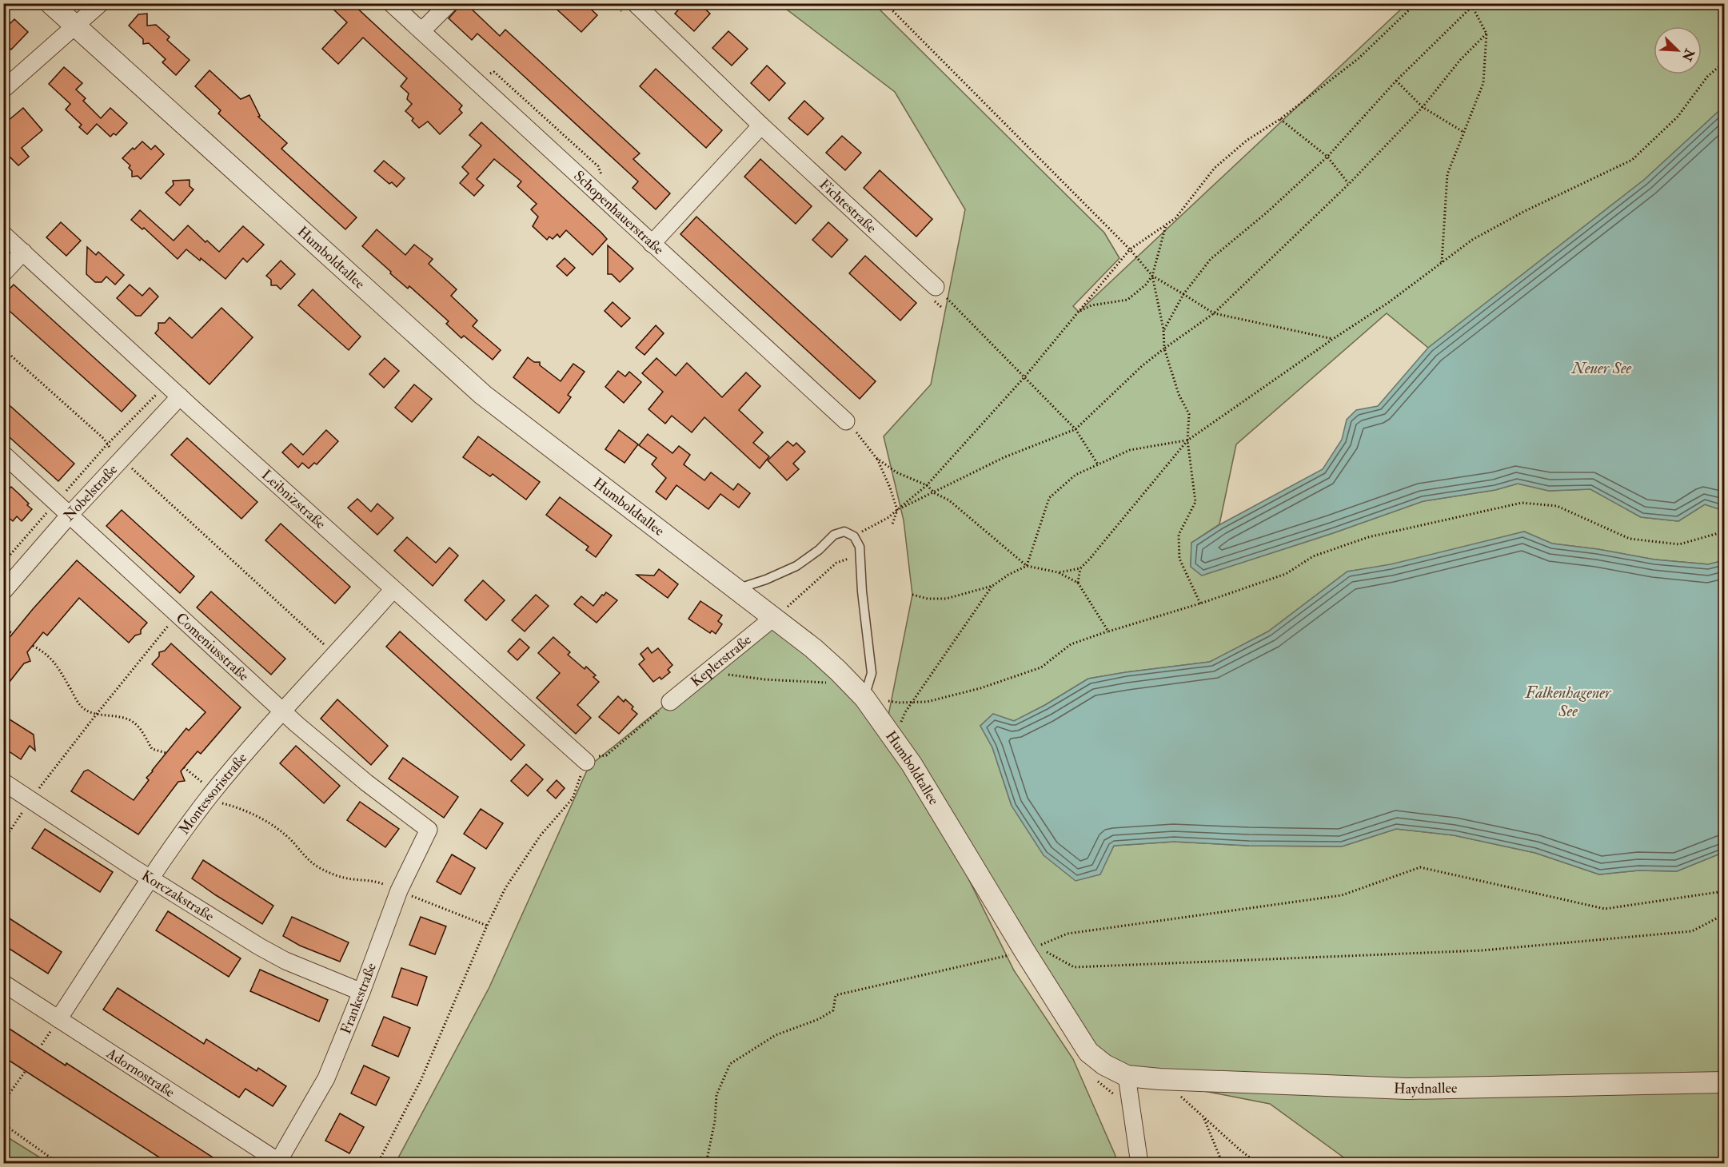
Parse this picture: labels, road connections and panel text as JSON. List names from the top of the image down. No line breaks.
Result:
{"streets":{"street":["Fichtestraße","Schopenhauerstraße","Humboldtallee","Nobelstraße","Leibnizstraße","Comeniusstraße","Keplerstraße","Montessoristraße","Korczakstraße","Frankestraße","Adornostraße","Haydnallee"]},"crossings":[["Humboldtallee","Keplerstraße"],["Humboldtallee","Haydnallee"],["Nobelstraße","Leibnizstraße"],["Nobelstraße","Comeniusstraße"],["Leibnizstraße","Montessoristraße"],["Comeniusstraße","Montessoristraße"],["Comeniusstraße","Frankestraße"],["Montessoristraße","Korczakstraße"],["Montessoristraße","Adornostraße"],["Korczakstraße","Frankestraße"],["Frankestraße","Adornostraße"]],"water":["Neuer See","Falkenhagener See"],"north":"bottom right"}
